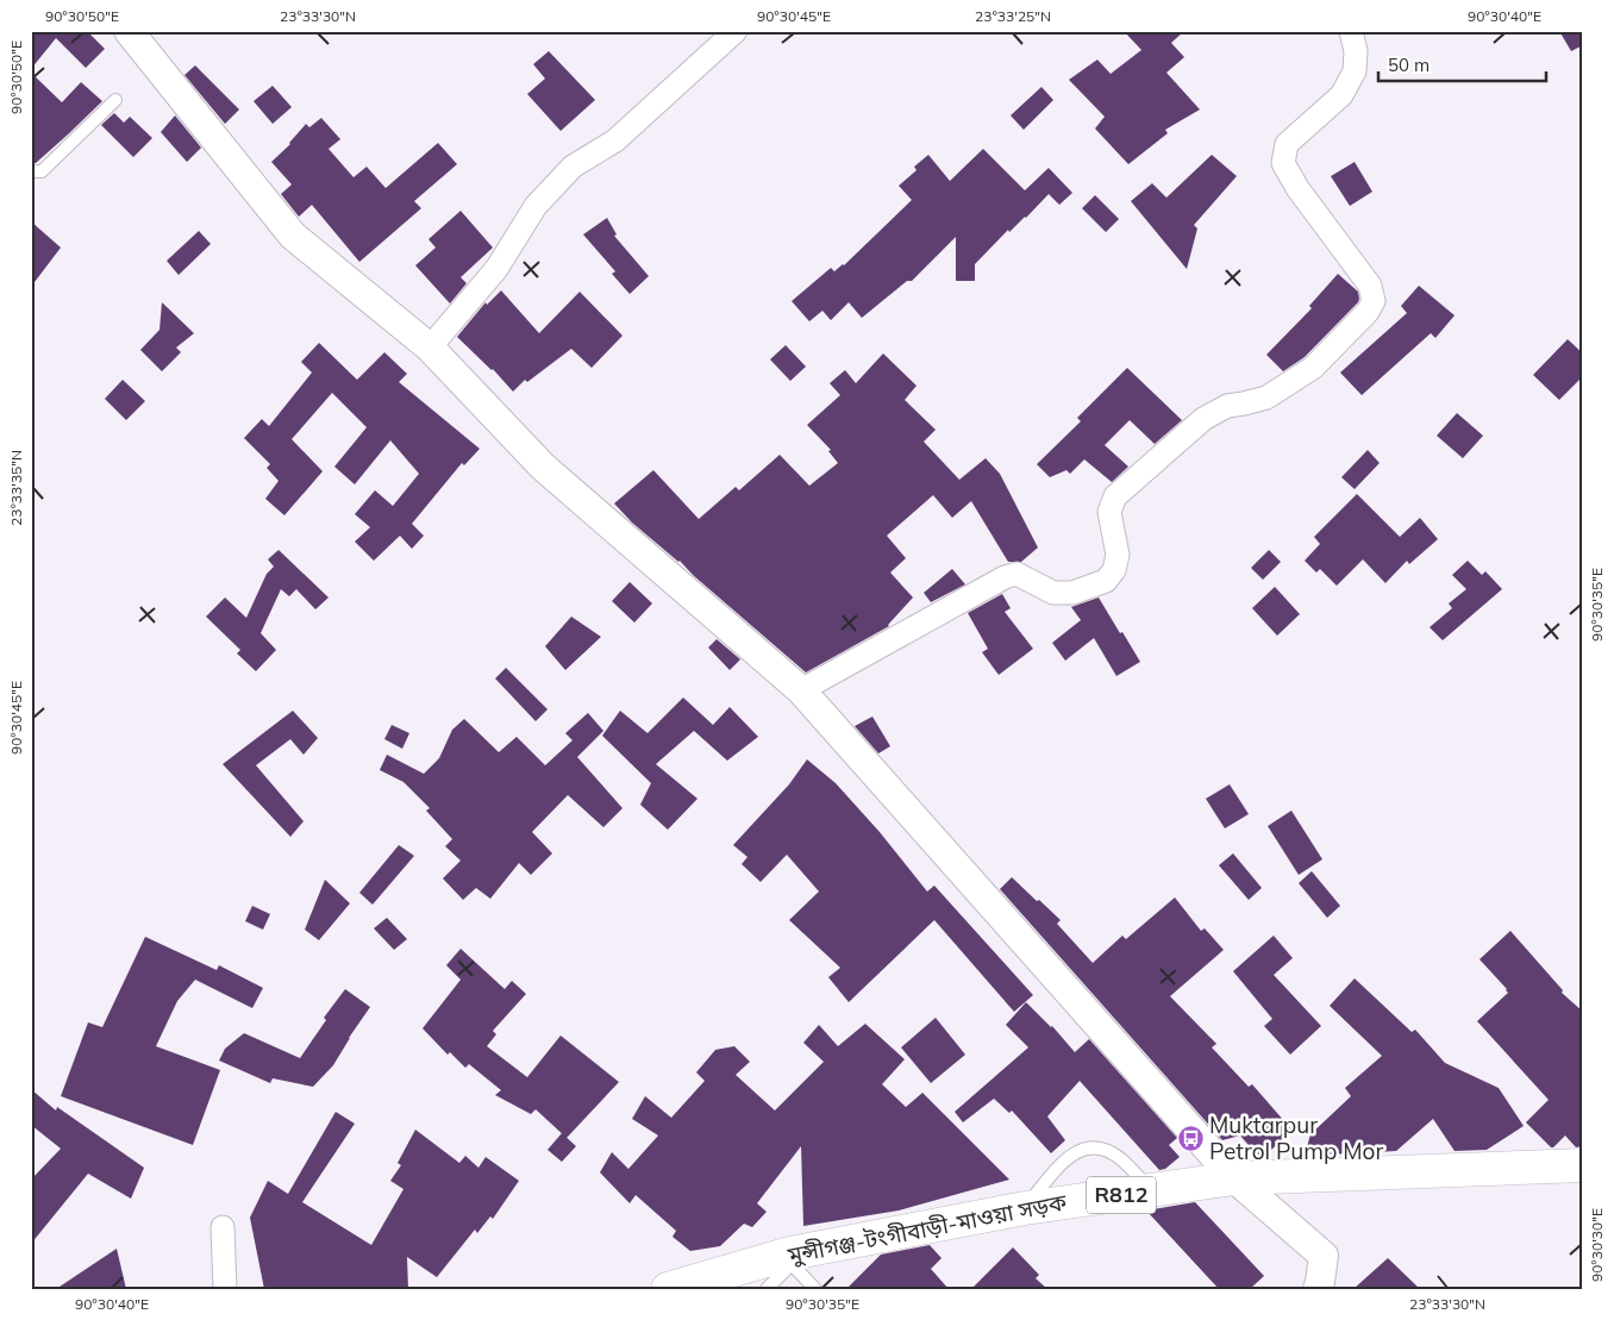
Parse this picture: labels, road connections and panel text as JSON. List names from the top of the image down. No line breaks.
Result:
{"streets":{"main road":["R812","মুন্সীগঞ্জ-টংগীবাড়ী-মাওয়া সড়ক"]},"places":{"bus stop":["Muktarpur Petrol Pump Mor"]},"scale_bar":"50 m","coordinates":["90°30'50\"E","23°33'30\"N","90°30'45\"E","23°33'25\"N","90°30'40\"E","23°33'35\"N","90°30'35\"E","90°30'30\"E"]}
